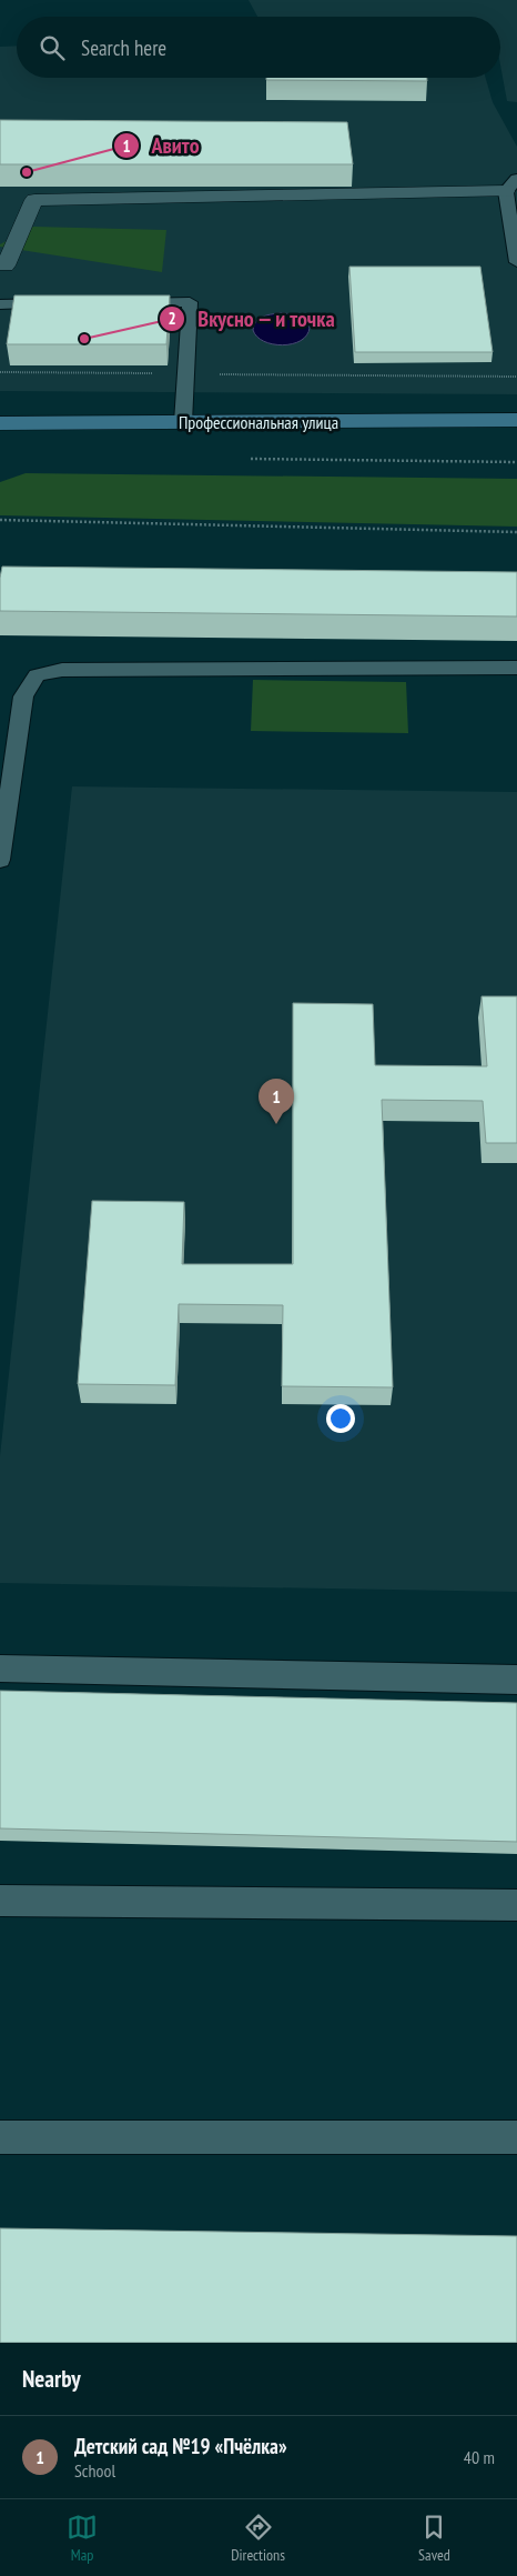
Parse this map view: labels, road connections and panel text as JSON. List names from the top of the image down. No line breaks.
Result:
{"streets":{"main road":["Профессиональная улица"]},"places":["Авито","Вкусно — и точка"],"page":{"search":"Search here","pins":"1","heading":"Nearby","list":[{"mark":"1","name":"Детский сад №19 «Пчёлка»","note":"School","value":"40 m"}],"nav":["Map","Directions","Saved"]}}
